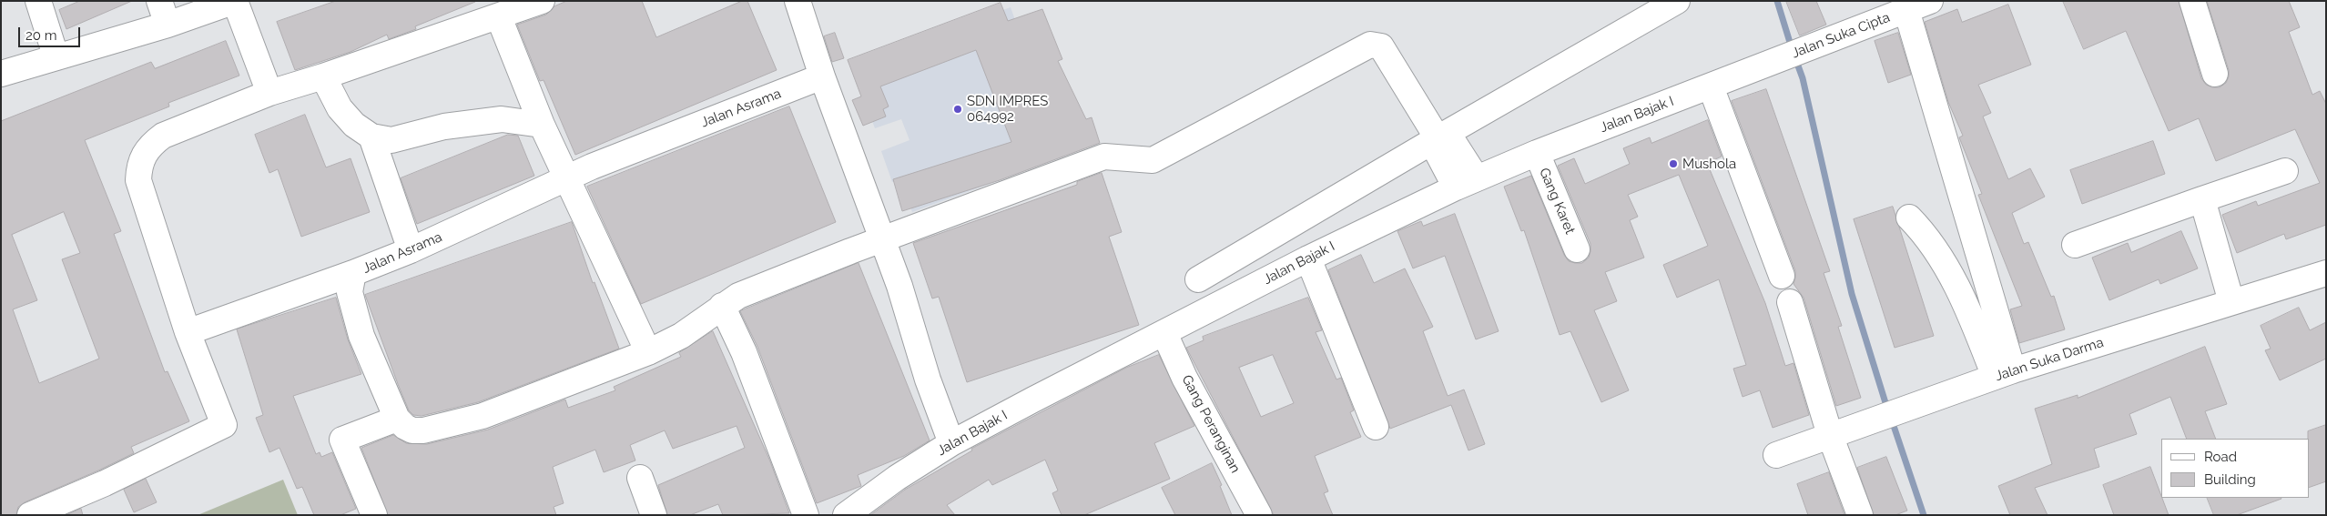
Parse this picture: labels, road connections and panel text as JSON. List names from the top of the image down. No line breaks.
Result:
{"streets":{"street":["Jalan Suka Cipta","Jalan Asrama","Jalan Bajak I","Gang Karet","Jalan Suka Darma","Gang Peranginan"]},"crossings":[["Jalan Suka Cipta","Jalan Bajak I"],["Jalan Bajak I","Gang Karet"],["Jalan Bajak I","Gang Peranginan"]],"places":["SDN IMPRES 064992","Mushola"],"legend":["Road","Building"],"scale_bar":"20 m"}
